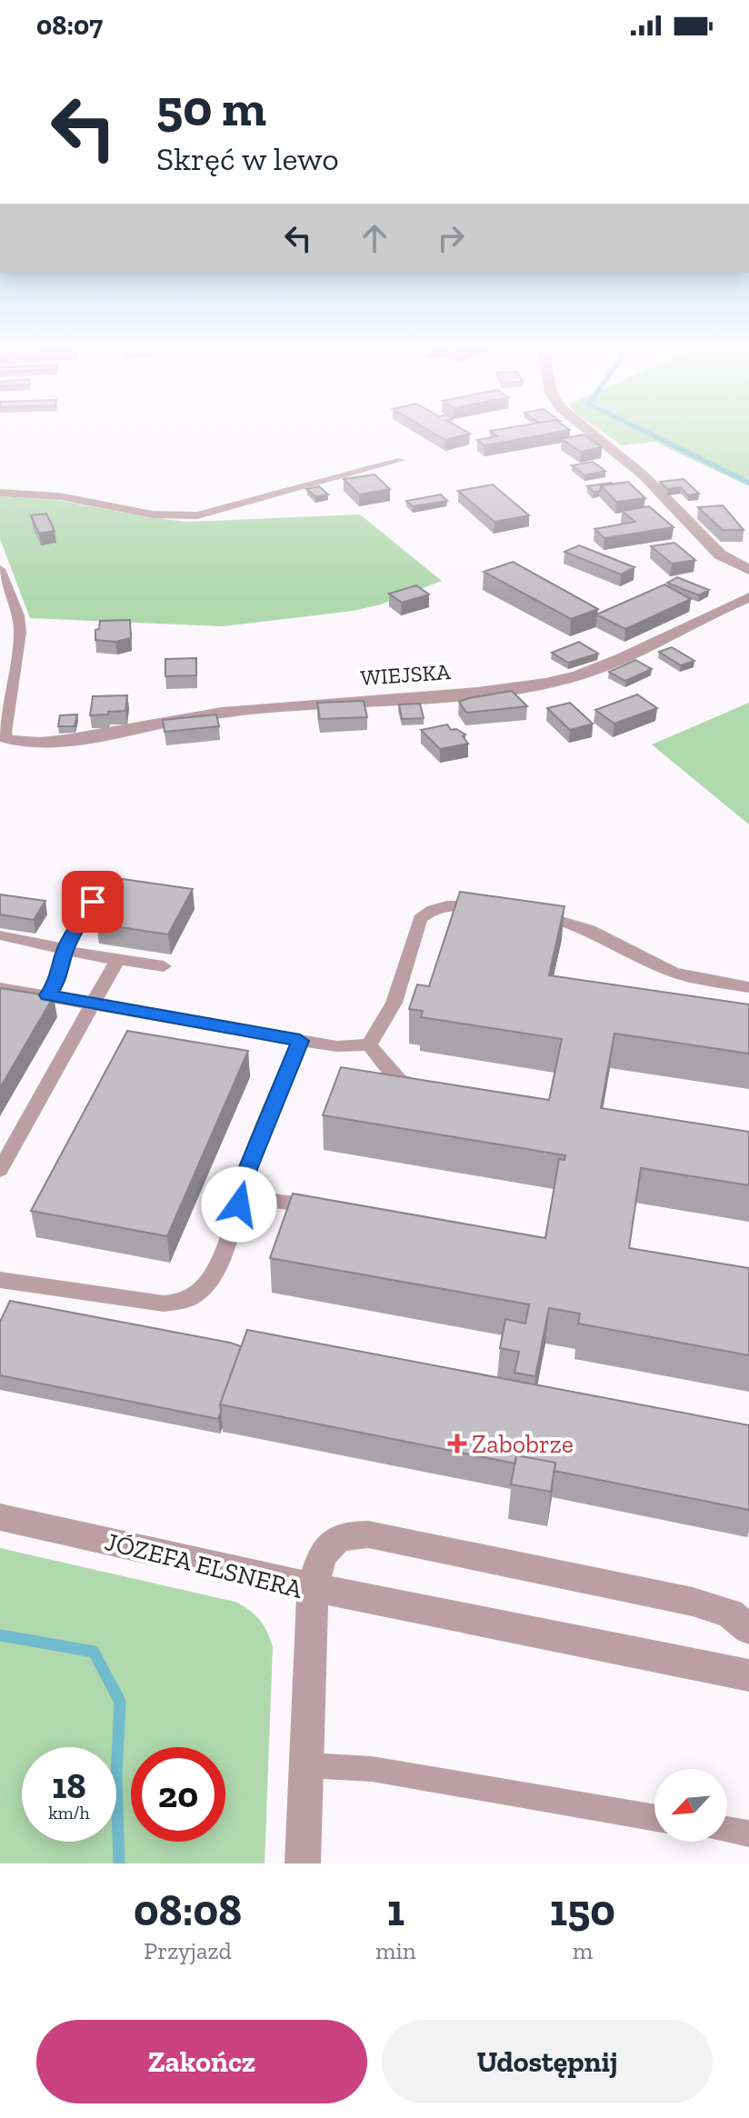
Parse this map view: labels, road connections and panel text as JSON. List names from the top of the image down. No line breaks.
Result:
{"streets":{"street":["WIEJSKA","JÓZEFA ELSNERA"]},"places":{"health":["Zabobrze"]},"north":"bottom left","page":{"status":"08:07","turn":["50 m","Skręć w lewo"],"speed":"18 km/h","limit":"20","eta":["08:08","Przyjazd","1","min","150","m"],"buttons":["Zakończ","Udostępnij"]}}
